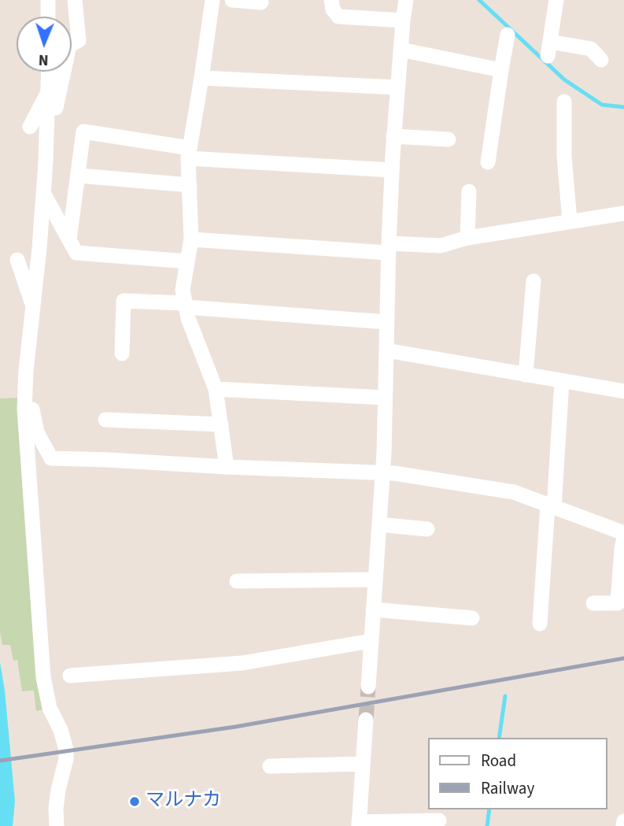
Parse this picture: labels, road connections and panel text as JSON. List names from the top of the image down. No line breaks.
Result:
{"places":["マルナカ"],"legend":["Road","Railway"],"north":"bottom"}
